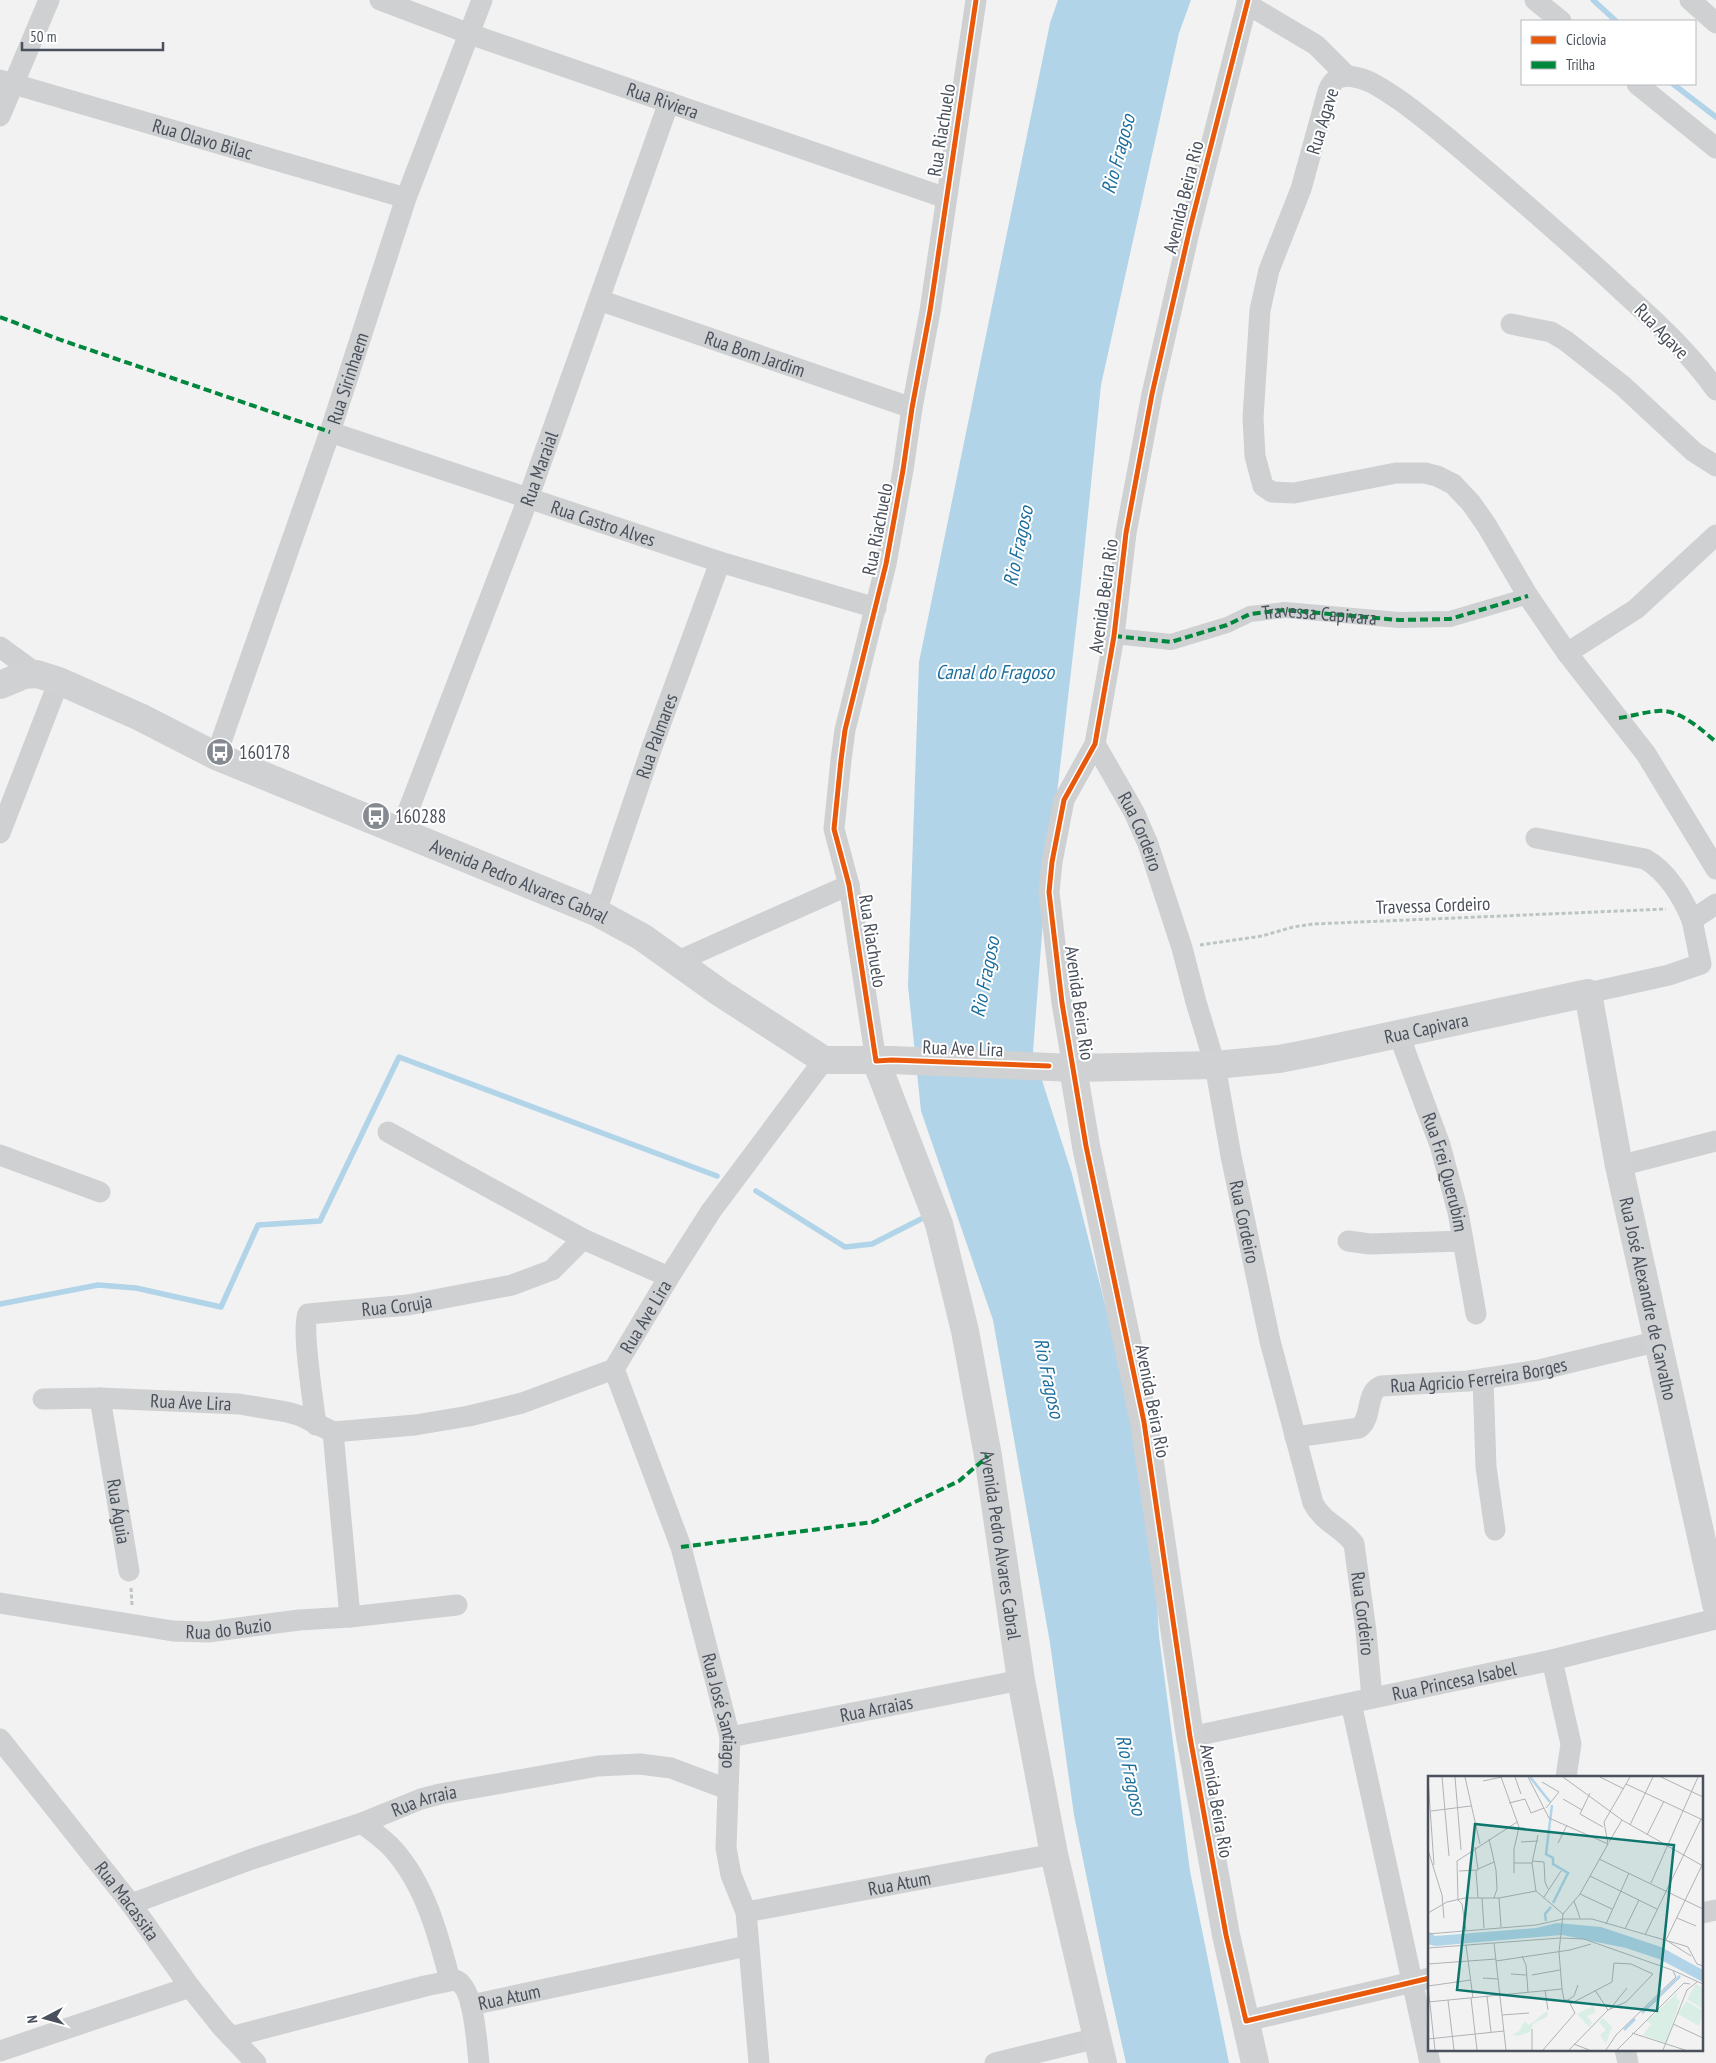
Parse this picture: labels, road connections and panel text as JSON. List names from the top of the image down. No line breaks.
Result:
{"streets":{"main road":["Avenida Beira Rio","Avenida Pedro Alvares Cabral","Rua Capivara","Rua Ave Lira","Rua José Alexandre de Carvalho"],"street":["Rua Riviera","Rua Agave","Rua Riachuelo","Rua Olavo Bilac","Rua Bom Jardim","Rua Sirinhaem","Rua Maraial","Rua Castro Alves","Travessa Capivara","Rua Palmares","Rua Cordeiro","Rua Frei Querubim","Rua Coruja","Rua Agricio Ferreira Borges","Rua Águia","Rua do Buzio","Rua Princesa Isabel","Rua Arraias","Rua José Santiago","Rua Arraia","Rua Atum","Rua Macassita"],"path":["Travessa Cordeiro"]},"crossings":[["Rua Riviera","Rua Riachuelo"],["Rua Riviera","Rua Sirinhaem"],["Rua Riviera","Rua Maraial"],["Rua Agave","Travessa Capivara"],["Rua Riachuelo","Rua Bom Jardim"],["Rua Riachuelo","Rua Castro Alves"],["Rua Riachuelo","Avenida Pedro Alvares Cabral"],["Rua Riachuelo","Rua Ave Lira"],["Rua Olavo Bilac","Rua Sirinhaem"],["Avenida Beira Rio","Travessa Capivara"],["Avenida Beira Rio","Rua Cordeiro"],["Avenida Beira Rio","Rua Capivara"],["Avenida Beira Rio","Rua Ave Lira"],["Avenida Beira Rio","Rua Princesa Isabel"],["Rua Bom Jardim","Rua Maraial"],["Rua Sirinhaem","Rua Castro Alves"],["Rua Sirinhaem","Avenida Pedro Alvares Cabral"],["Rua Maraial","Rua Castro Alves"],["Rua Maraial","Avenida Pedro Alvares Cabral"],["Rua Castro Alves","Rua Palmares"],["Rua Palmares","Avenida Pedro Alvares Cabral"],["Rua Cordeiro","Travessa Cordeiro"],["Rua Cordeiro","Rua Capivara"],["Rua Cordeiro","Rua Agricio Ferreira Borges"],["Rua Cordeiro","Rua Princesa Isabel"],["Avenida Pedro Alvares Cabral","Rua Ave Lira"],["Avenida Pedro Alvares Cabral","Rua Arraias"],["Avenida Pedro Alvares Cabral","Rua Atum"],["Travessa Cordeiro","Rua Capivara"],["Rua Capivara","Rua Ave Lira"],["Rua Capivara","Rua Frei Querubim"],["Rua Capivara","Rua José Alexandre de Carvalho"],["Rua Ave Lira","Rua Coruja"],["Rua Ave Lira","Rua Águia"],["Rua Ave Lira","Rua José Santiago"],["Rua José Alexandre de Carvalho","Rua Agricio Ferreira Borges"],["Rua Águia","Rua do Buzio"],["Rua Arraias","Rua José Santiago"],["Rua José Santiago","Rua Arraia"],["Rua José Santiago","Rua Atum"],["Rua Arraia","Rua Macassita"]],"water":["Rio Fragoso","Canal do Fragoso"],"places":{"bus stop":["160178","160288"]},"legend":["Ciclovia","Trilha"],"scale_bar":"50 m","north":"left"}
